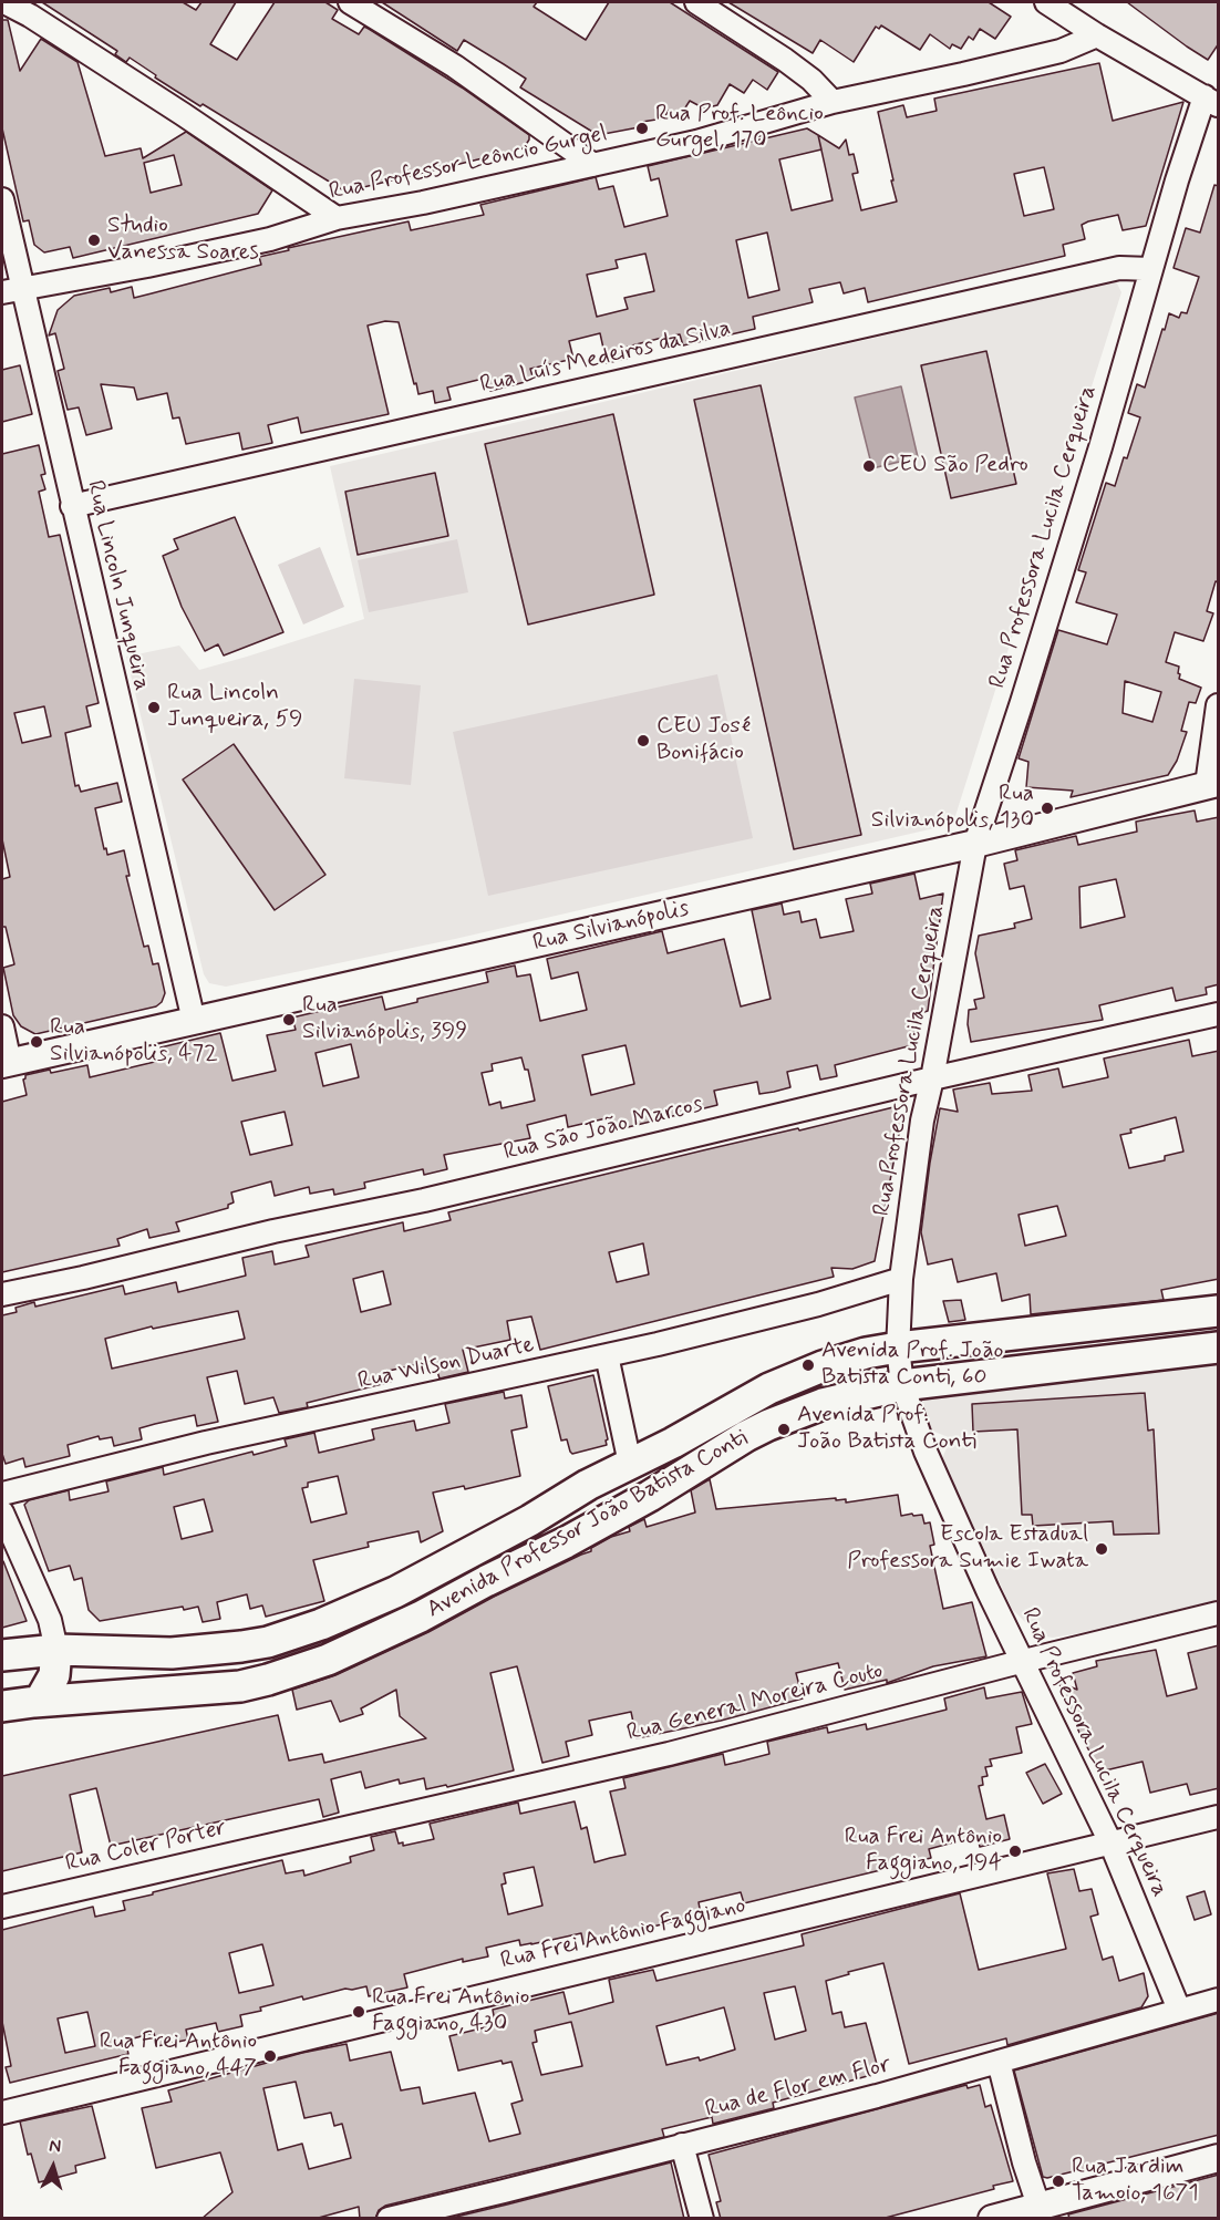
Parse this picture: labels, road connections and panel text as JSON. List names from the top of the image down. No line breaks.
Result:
{"streets":{"main road":["Avenida Professor João Batista Conti"],"street":["Rua Professor Leôncio Gurgel","Rua Luís Medeiros da Silva","Rua Professora Lucila Cerqueira","Rua Lincoln Junqueira","Rua Silvianópolis","Rua São João Marcos","Rua Wilson Duarte","Rua General Moreira Couto","Rua Coler Porter","Rua Frei Antônio Faggiano","Rua de Flor em Flor"]},"crossings":[["Rua Professor Leôncio Gurgel","Rua Lincoln Junqueira"],["Rua Luís Medeiros da Silva","Rua Professora Lucila Cerqueira"],["Rua Luís Medeiros da Silva","Rua Lincoln Junqueira"],["Rua Professora Lucila Cerqueira","Rua Silvianópolis"],["Rua Professora Lucila Cerqueira","Rua São João Marcos"],["Rua Professora Lucila Cerqueira","Rua Wilson Duarte"],["Rua Professora Lucila Cerqueira","Avenida Professor João Batista Conti"],["Rua Professora Lucila Cerqueira","Rua General Moreira Couto"],["Rua Professora Lucila Cerqueira","Rua Frei Antônio Faggiano"],["Rua Professora Lucila Cerqueira","Rua de Flor em Flor"],["Rua Lincoln Junqueira","Rua Silvianópolis"],["Rua General Moreira Couto","Rua Coler Porter"]],"places":["Rua Prof. Leôncio Gurgel, 170","Studio Vanessa Soares","CEU São Pedro","Rua Lincoln Junqueira, 59","CEU José Bonifácio","Rua Silvianópolis, 130","Rua Silvianópolis, 399","Rua Silvianópolis, 472","Avenida Prof. João Batista Conti, 60","Avenida Prof. João Batista Conti","Escola Estadual Professora Sumie Iwata","Rua Frei Antônio Faggiano, 194","Rua Frei Antônio Faggiano, 430","Rua Frei Antônio Faggiano, 447","Rua Jardim Tamoio, 1671"],"north":"top"}
